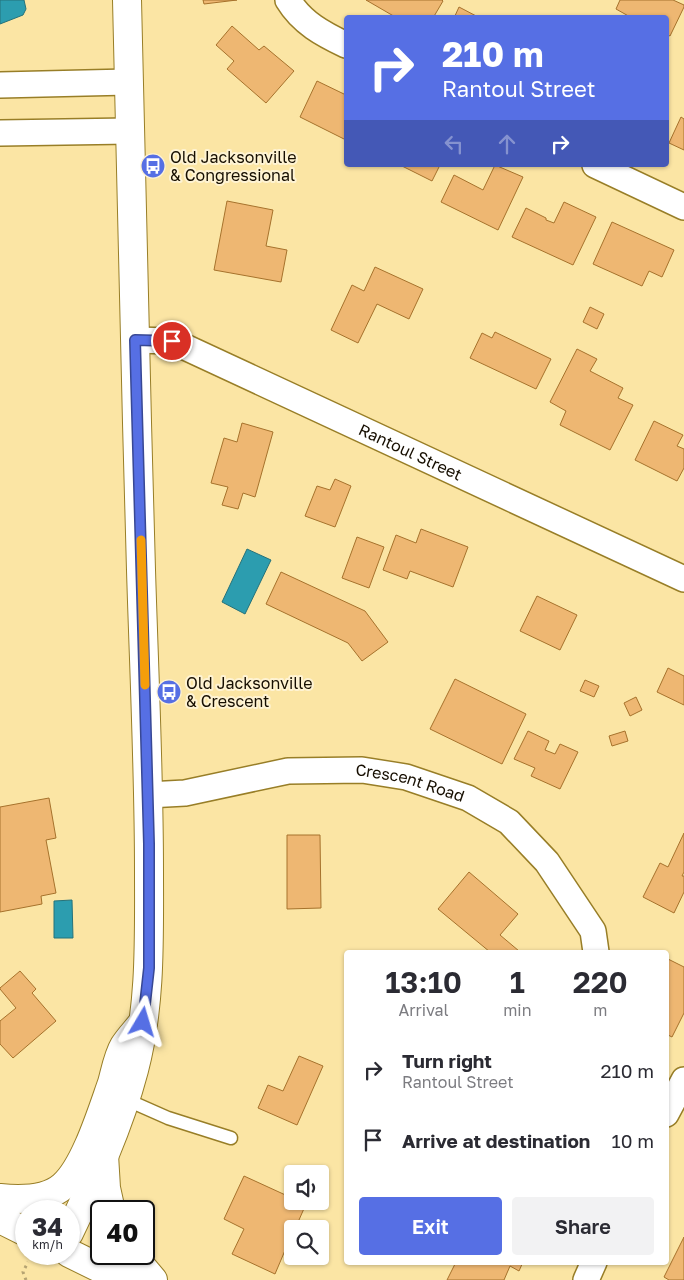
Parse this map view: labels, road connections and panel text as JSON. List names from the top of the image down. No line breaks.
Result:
{"streets":{"street":["Rantoul Street","Crescent Road"]},"places":{"bus stop":["Old Jacksonville & Congressional","Old Jacksonville & Crescent"]},"page":{"turn":["210 m","Rantoul Street"],"eta":["13:10","Arrival","1","min","220","m"],"list":[{"name":"Turn right","note":"Rantoul Street","value":"210 m"},{"name":"Arrive at destination","value":"10 m"}],"buttons":["Exit","Share"],"speed":"34 km/h","limit":"40"}}
